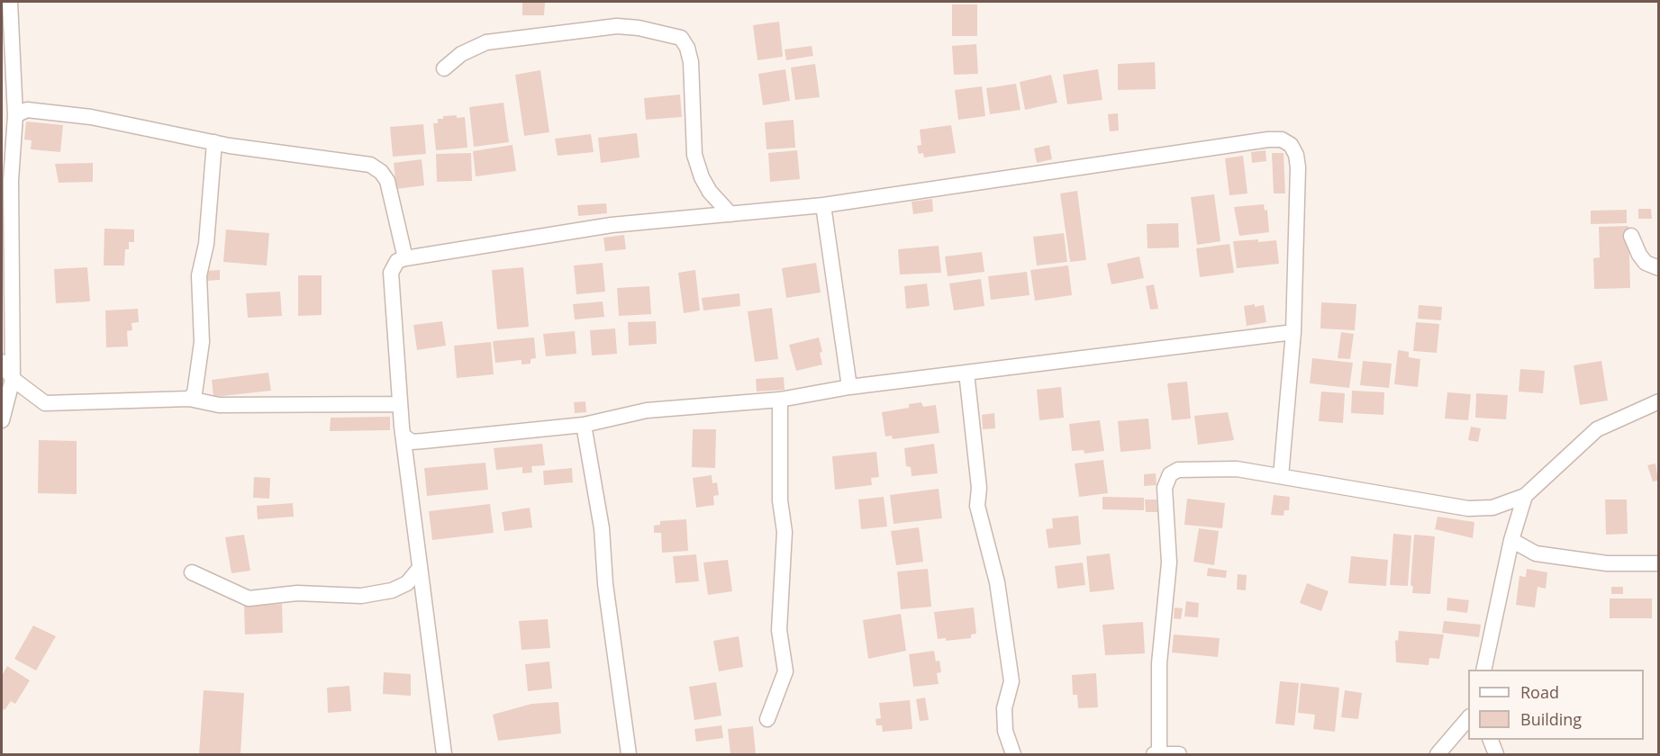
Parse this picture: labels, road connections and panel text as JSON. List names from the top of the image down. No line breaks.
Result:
{"legend":["Road","Building"]}
